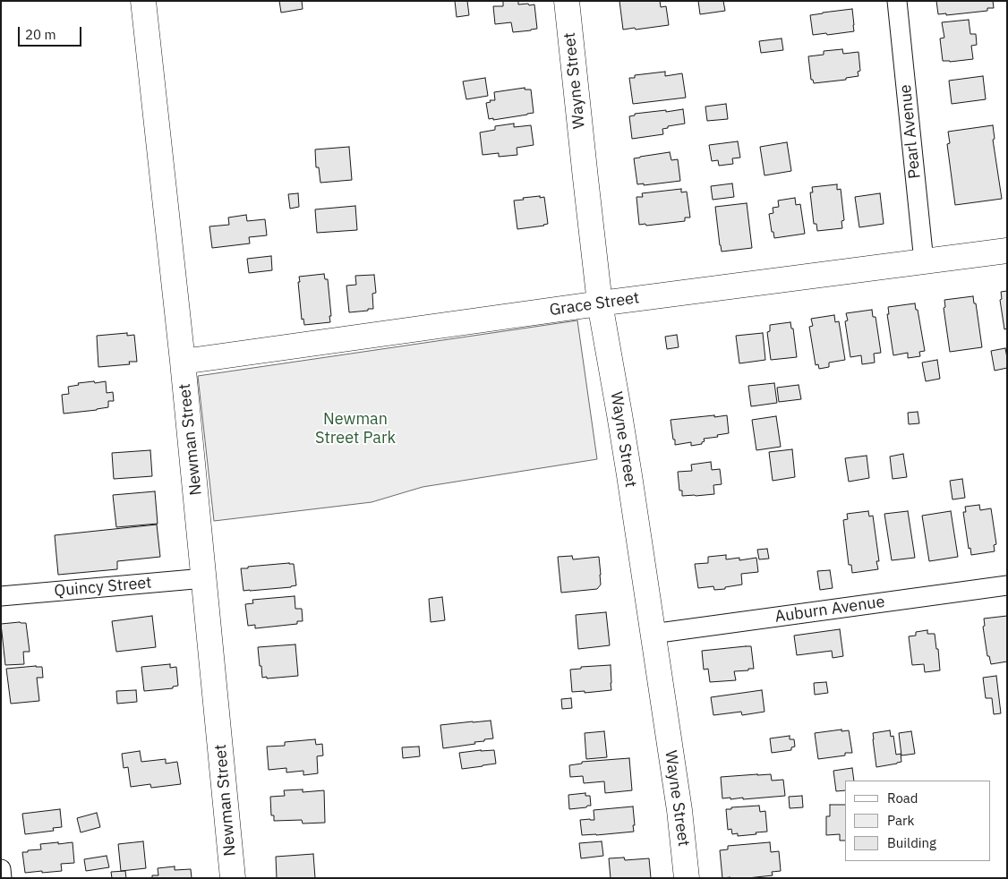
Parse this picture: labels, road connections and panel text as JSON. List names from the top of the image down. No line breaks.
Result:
{"streets":{"street":["Wayne Street","Pearl Avenue","Grace Street","Newman Street","Quincy Street","Auburn Avenue"]},"crossings":[["Wayne Street","Grace Street"],["Wayne Street","Auburn Avenue"],["Pearl Avenue","Grace Street"],["Grace Street","Newman Street"],["Newman Street","Quincy Street"]],"parks":["Newman Street Park"],"legend":["Road","Park","Building"],"scale_bar":"20 m"}
